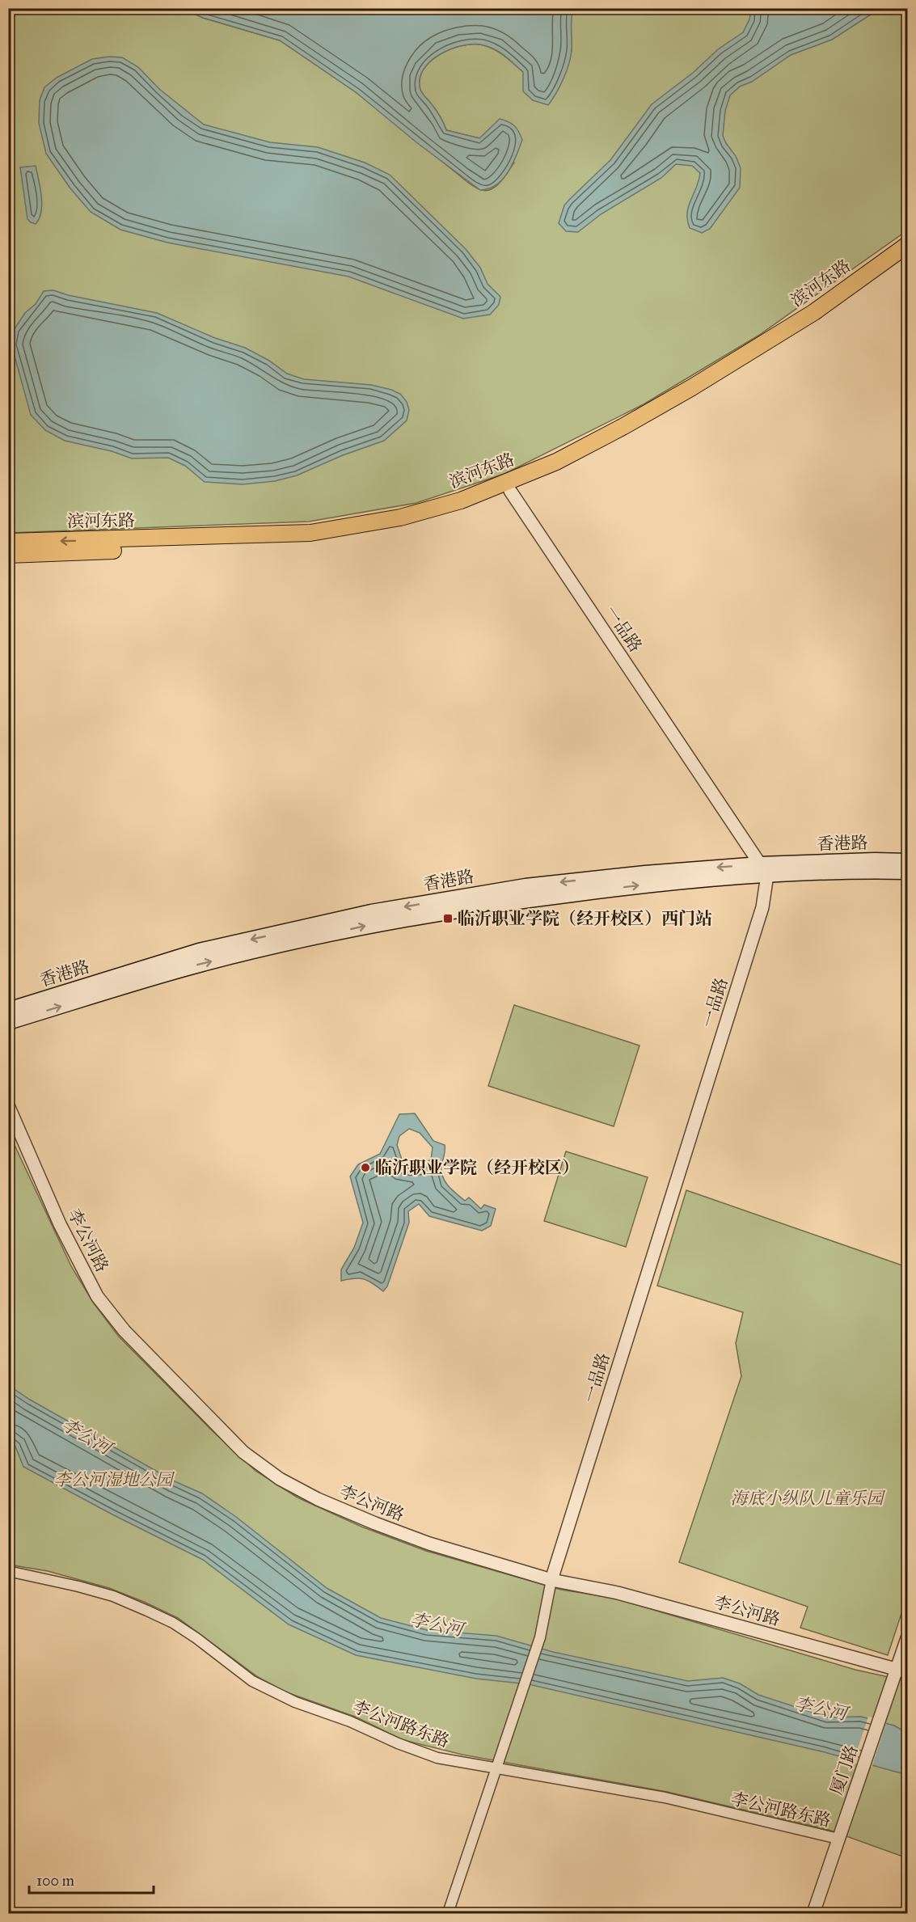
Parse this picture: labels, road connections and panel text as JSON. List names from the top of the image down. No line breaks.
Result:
{"streets":{"main road":["滨河东路","香港路"],"street":["一品路","李公河路","李公河路东路","厦门路"]},"crossings":[["滨河东路","一品路"],["一品路","香港路"],["一品路","李公河路"],["李公河路","厦门路"],["李公河路东路","厦门路"]],"water":["李公河"],"parks":["李公河湿地公园","海底小纵队儿童乐园"],"places":{"transit":["临沂职业学院（经开校区）西门站"],"other":["临沂职业学院（经开校区）"]},"scale_bar":"100 m"}
